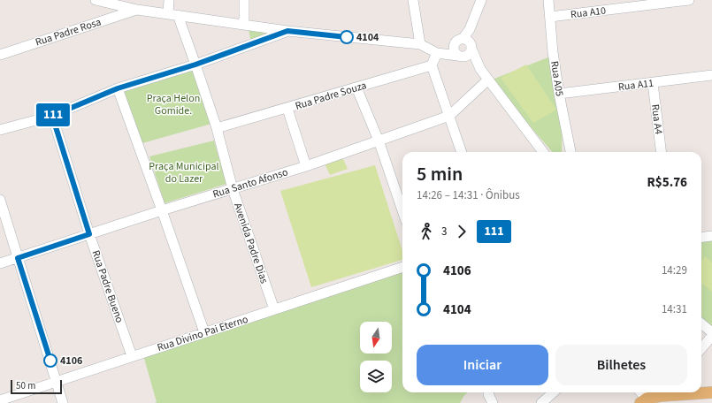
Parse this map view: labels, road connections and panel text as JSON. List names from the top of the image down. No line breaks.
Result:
{"streets":{"street":["Rua A10","Rua Padre Rosa","Rua A05","Rua A11","Rua Padre Souza","Rua A4","Rua Santo Afonso","Avenida Padre Dias","Rua Padre Bueno","Rua Divino Pai Eterno"]},"crossings":[["Rua A10","Rua A05"],["Rua A05","Rua A11"],["Rua A11","Rua A4"],["Rua Padre Souza","Avenida Padre Dias"],["Rua Santo Afonso","Avenida Padre Dias"],["Rua Santo Afonso","Rua Padre Bueno"],["Avenida Padre Dias","Rua Divino Pai Eterno"],["Rua Padre Bueno","Rua Divino Pai Eterno"]],"parks":["Praça Helon Gomide.","Praça Municipal do Lazer"],"places":["4104","4106"],"lines":["bus line 111"],"scale_bar":"50 m","north":"bottom","page":{"on_map":"111","heading":["5 min","14:26 – 14:31 · Ônibus","R$5.76"],"legs":["3","111"],"list":[{"name":"4106","value":"14:29"},{"name":"4104","value":"14:31"}],"buttons":["Iniciar","Bilhetes"],"scale":"50 m"}}
